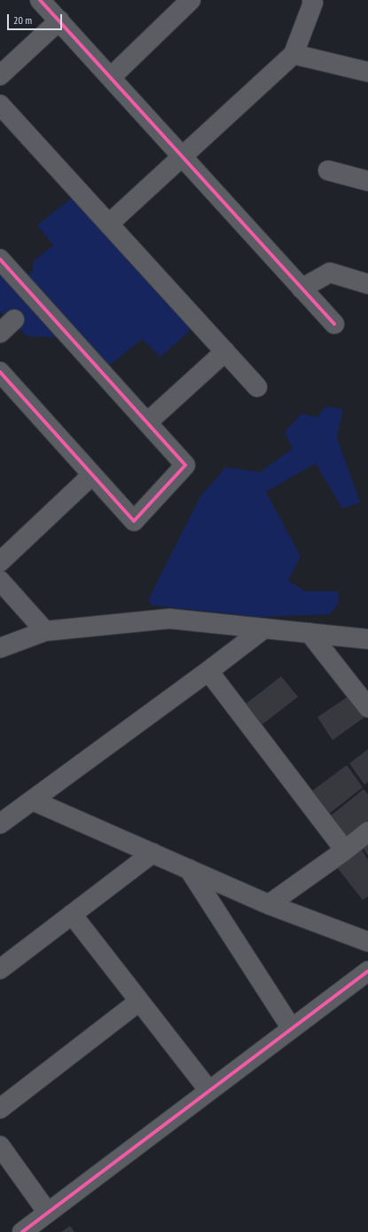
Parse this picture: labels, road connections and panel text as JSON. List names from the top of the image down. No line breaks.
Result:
{"scale_bar":"20 m"}
